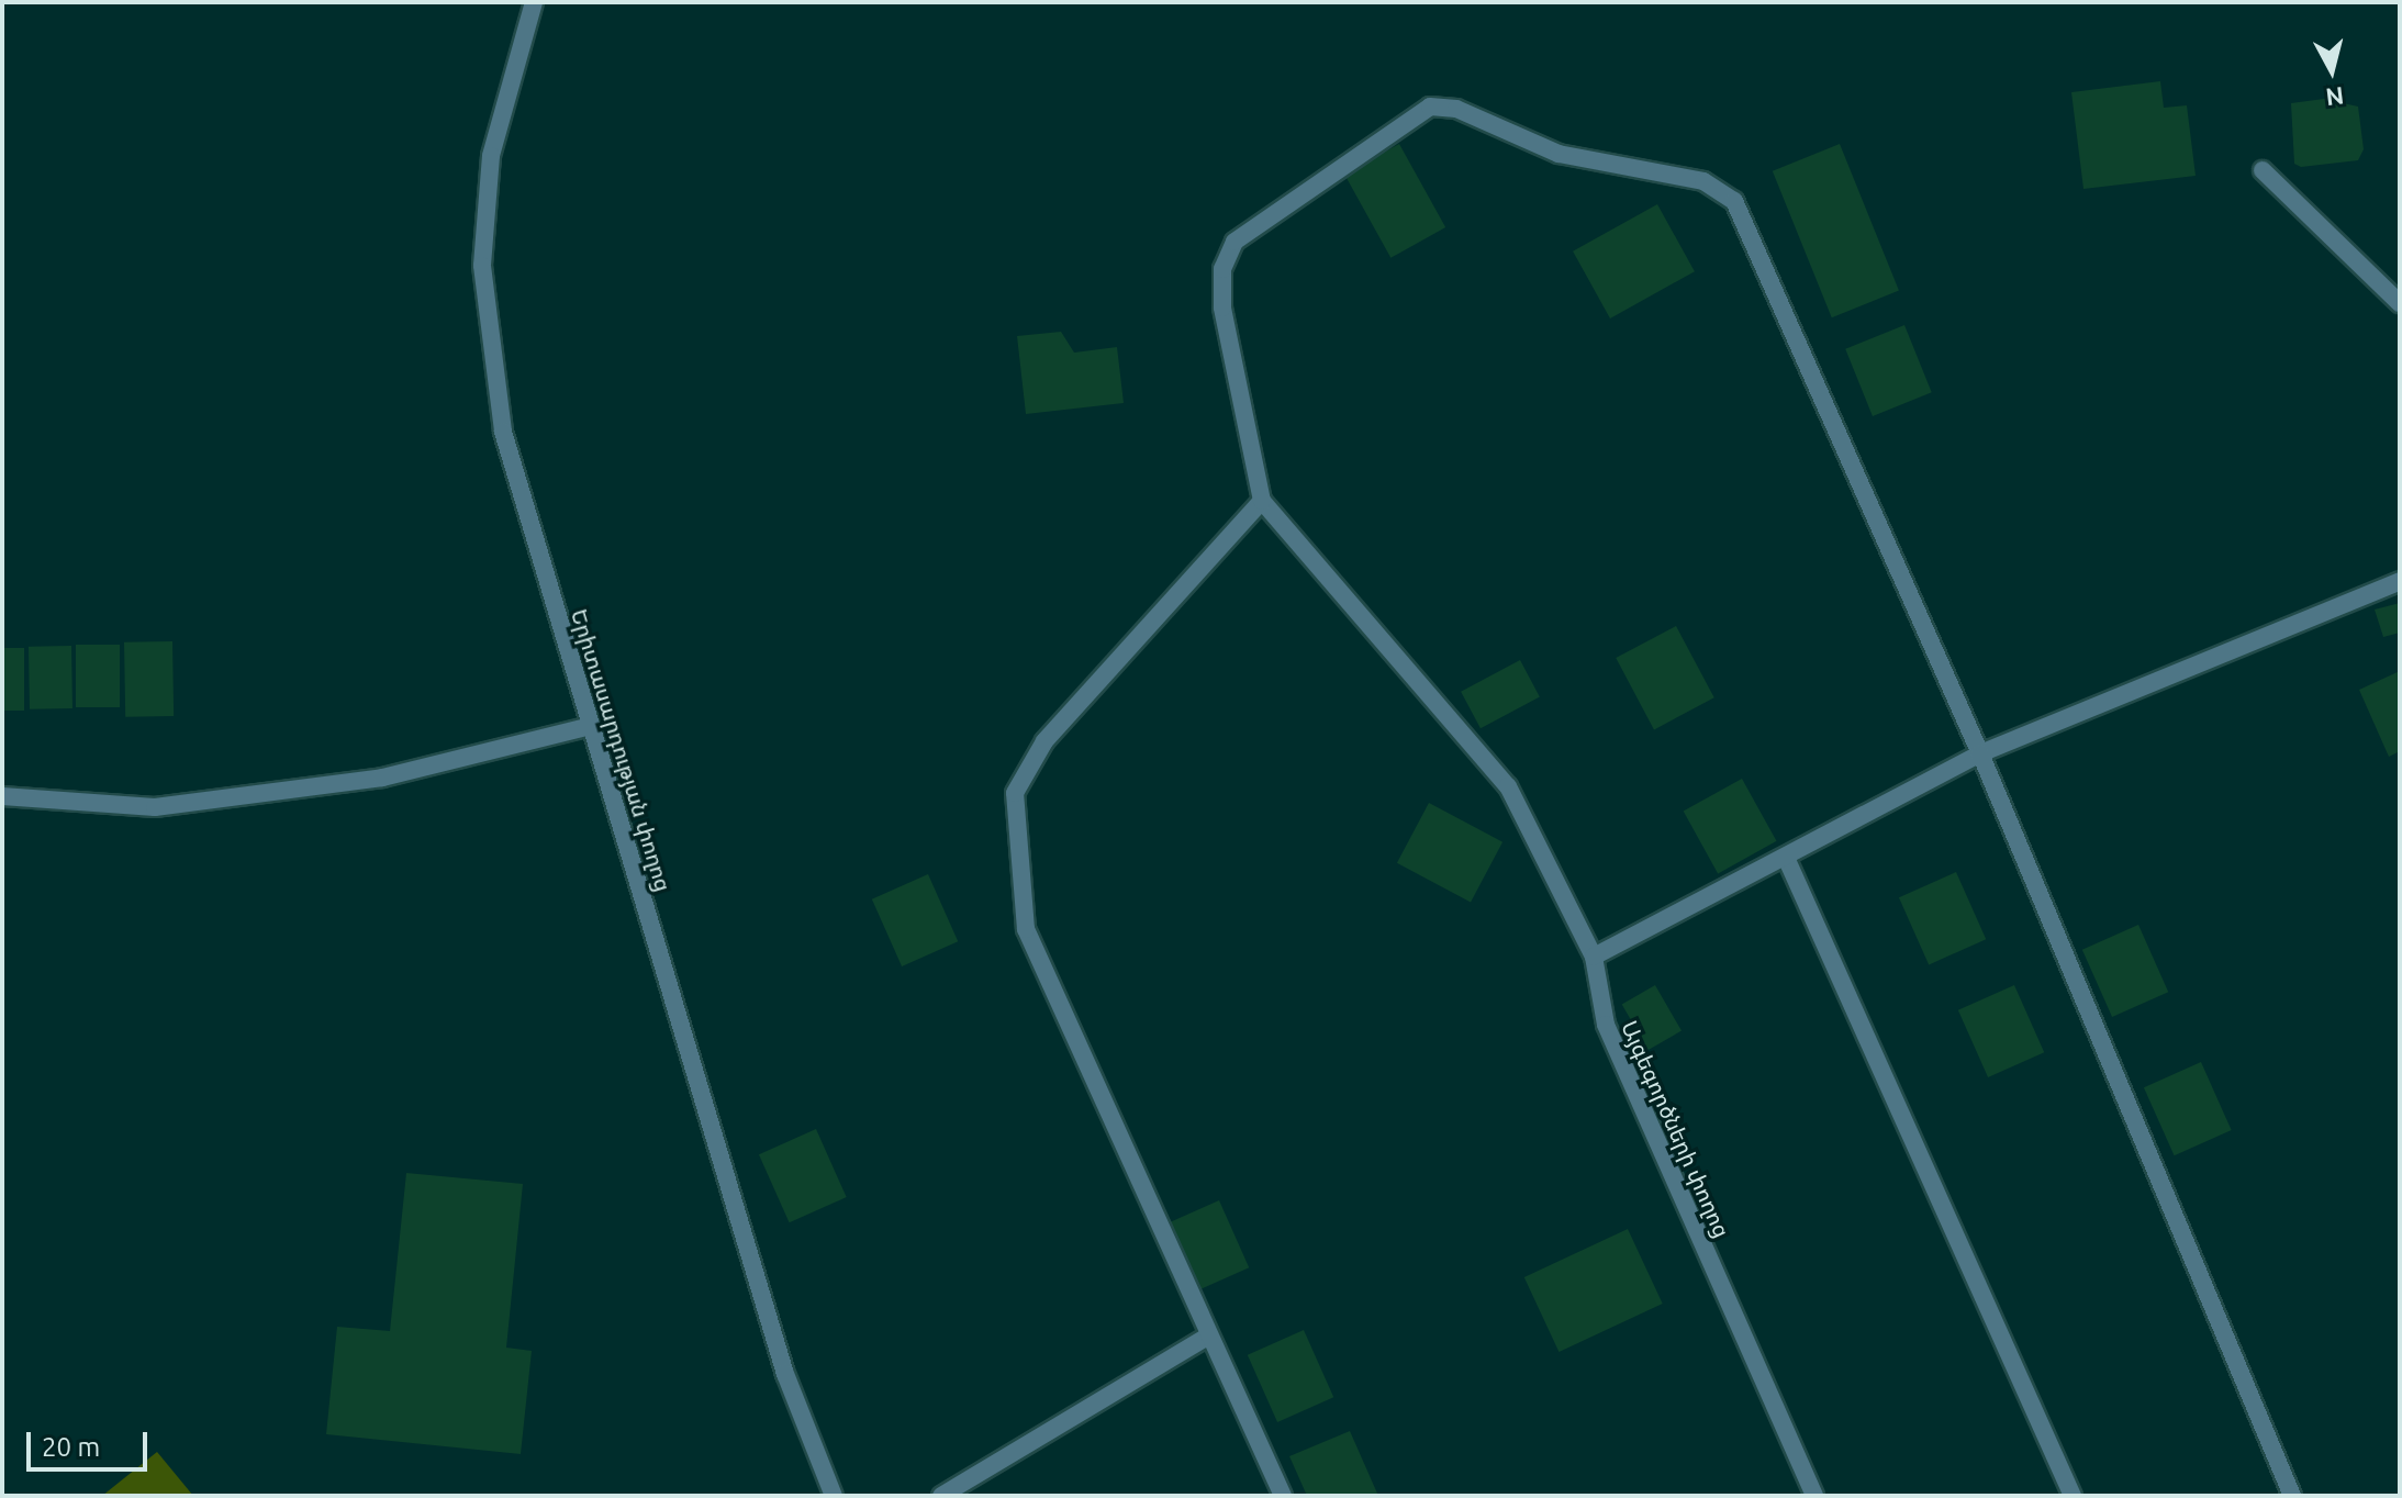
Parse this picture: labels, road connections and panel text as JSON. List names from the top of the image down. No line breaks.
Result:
{"streets":{"street":["Երիտասարդության փողոց","Այգեգործների փողոց"]},"scale_bar":"20 m","north":"bottom"}
